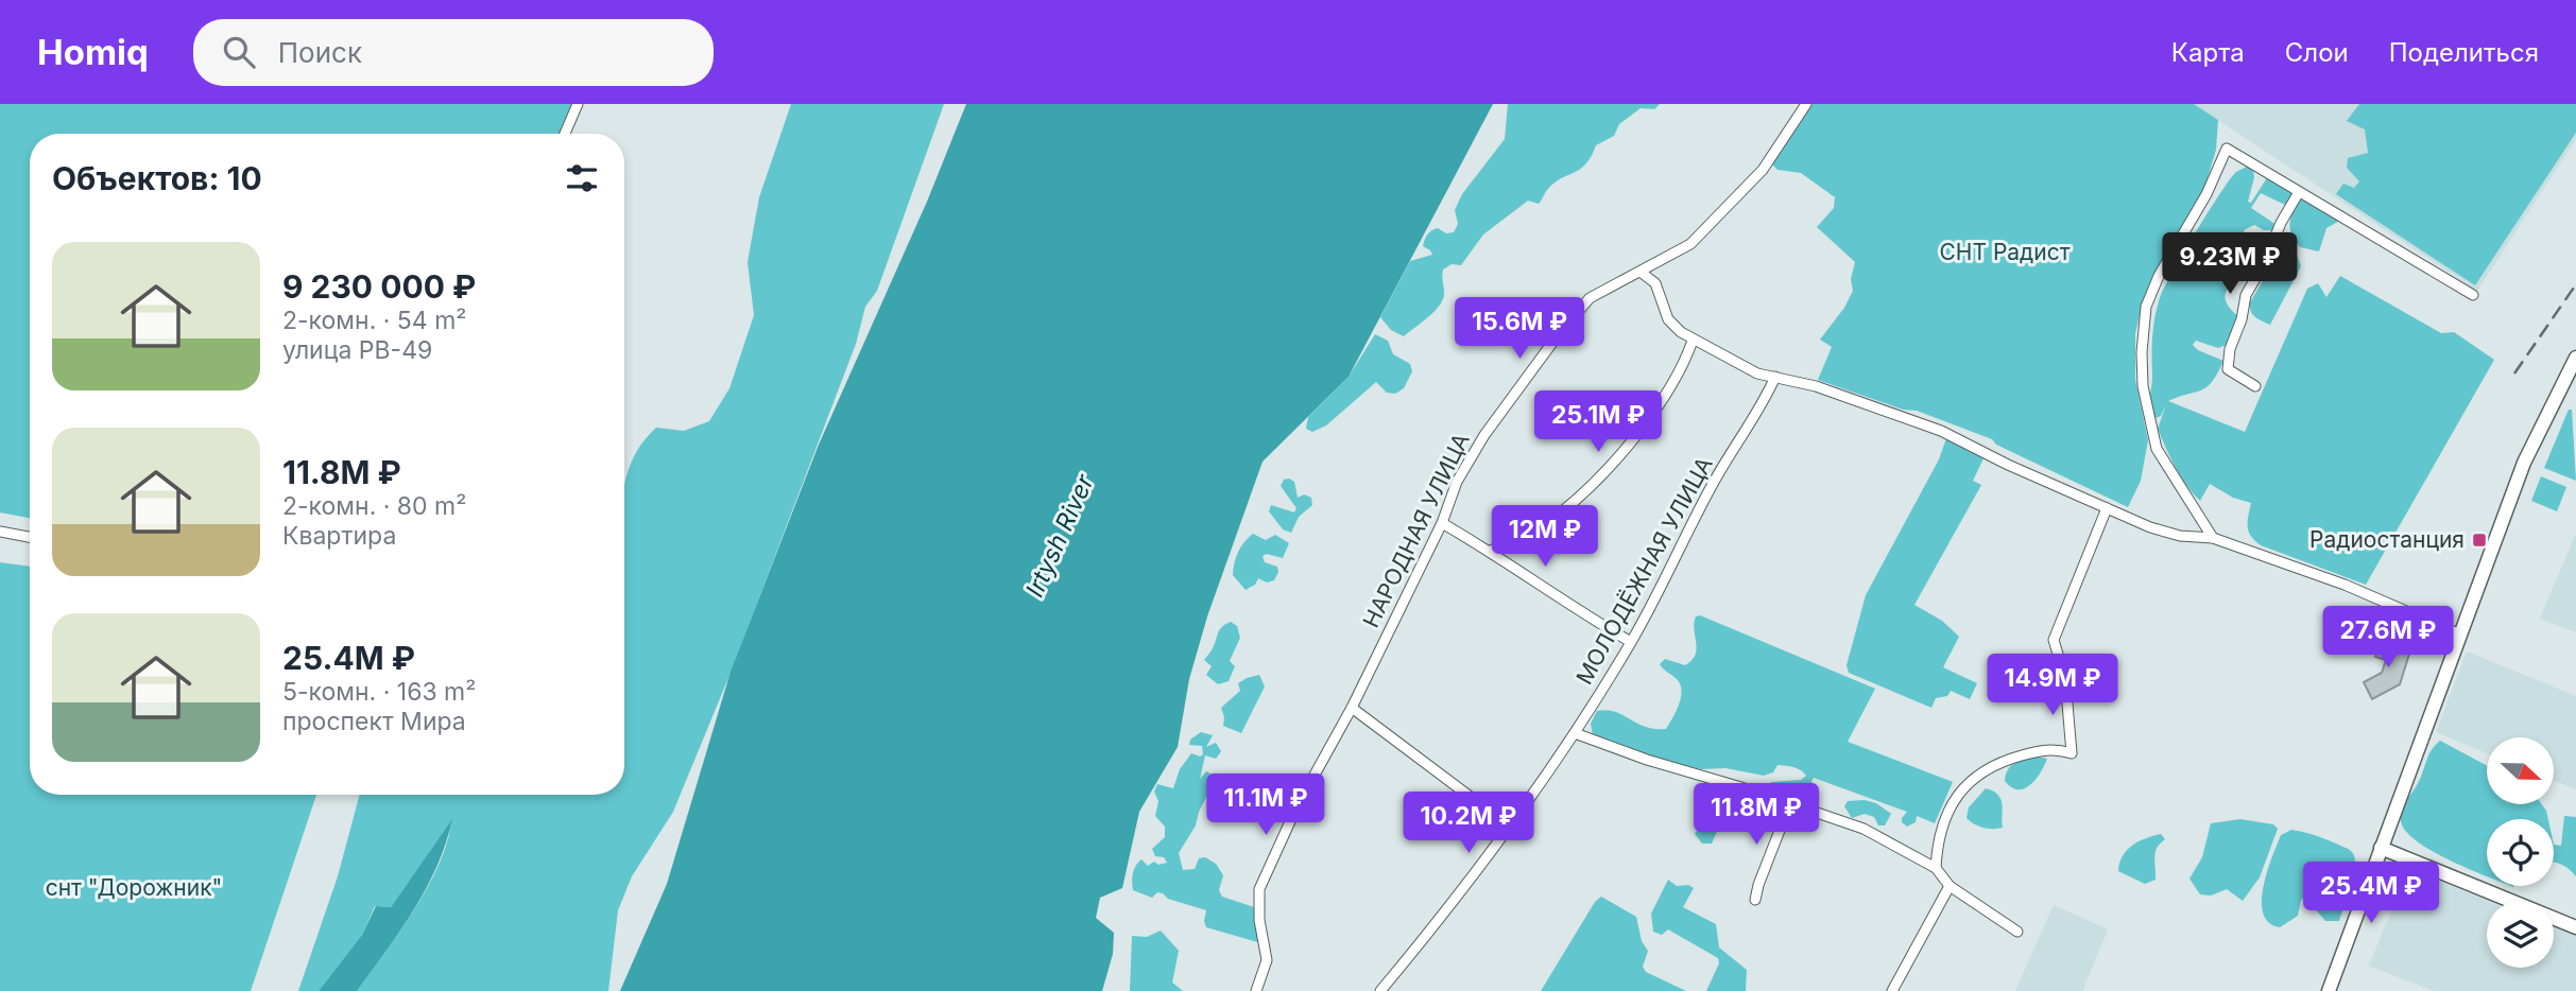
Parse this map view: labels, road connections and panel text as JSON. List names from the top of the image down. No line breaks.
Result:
{"streets":{"street":["НАРОДНАЯ УЛИЦА","МОЛОДЁЖНАЯ УЛИЦА"]},"water":["Irtysh River"],"parks":["СНТ Радист","снт \"Дорожник\""],"places":{"transit":["Радиостанция"]},"north":"right","page":{"header":"Homiq","search":"Поиск","nav":["Карта","Слои","Поделиться"],"heading":"Объектов: 10","list":[{"name":"9 230 000 ₽","note":"2-комн. · 54 m² · улица РВ-49"},{"name":"11.8M ₽","note":"2-комн. · 80 m² · Квартира"},{"name":"25.4M ₽","note":"5-комн. · 163 m² · проспект Мира"}],"price":["9.23M ₽","15.6M ₽","25.1M ₽","12M ₽","27.6M ₽","14.9M ₽","11.1M ₽","11.8M ₽","10.2M ₽","25.4M ₽"]}}
